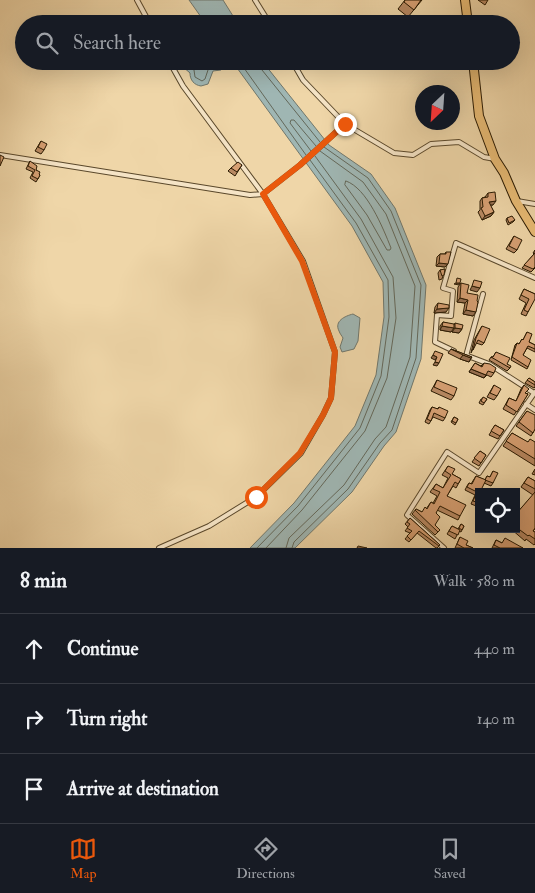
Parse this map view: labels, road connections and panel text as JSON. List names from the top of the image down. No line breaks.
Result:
{"north":"bottom left","page":{"search":"Search here","heading":["8 min","Walk · 580 m"],"list":[["Continue","440 m"],["Turn right","140 m"],"Arrive at destination"],"nav":["Map","Directions","Saved"]}}
